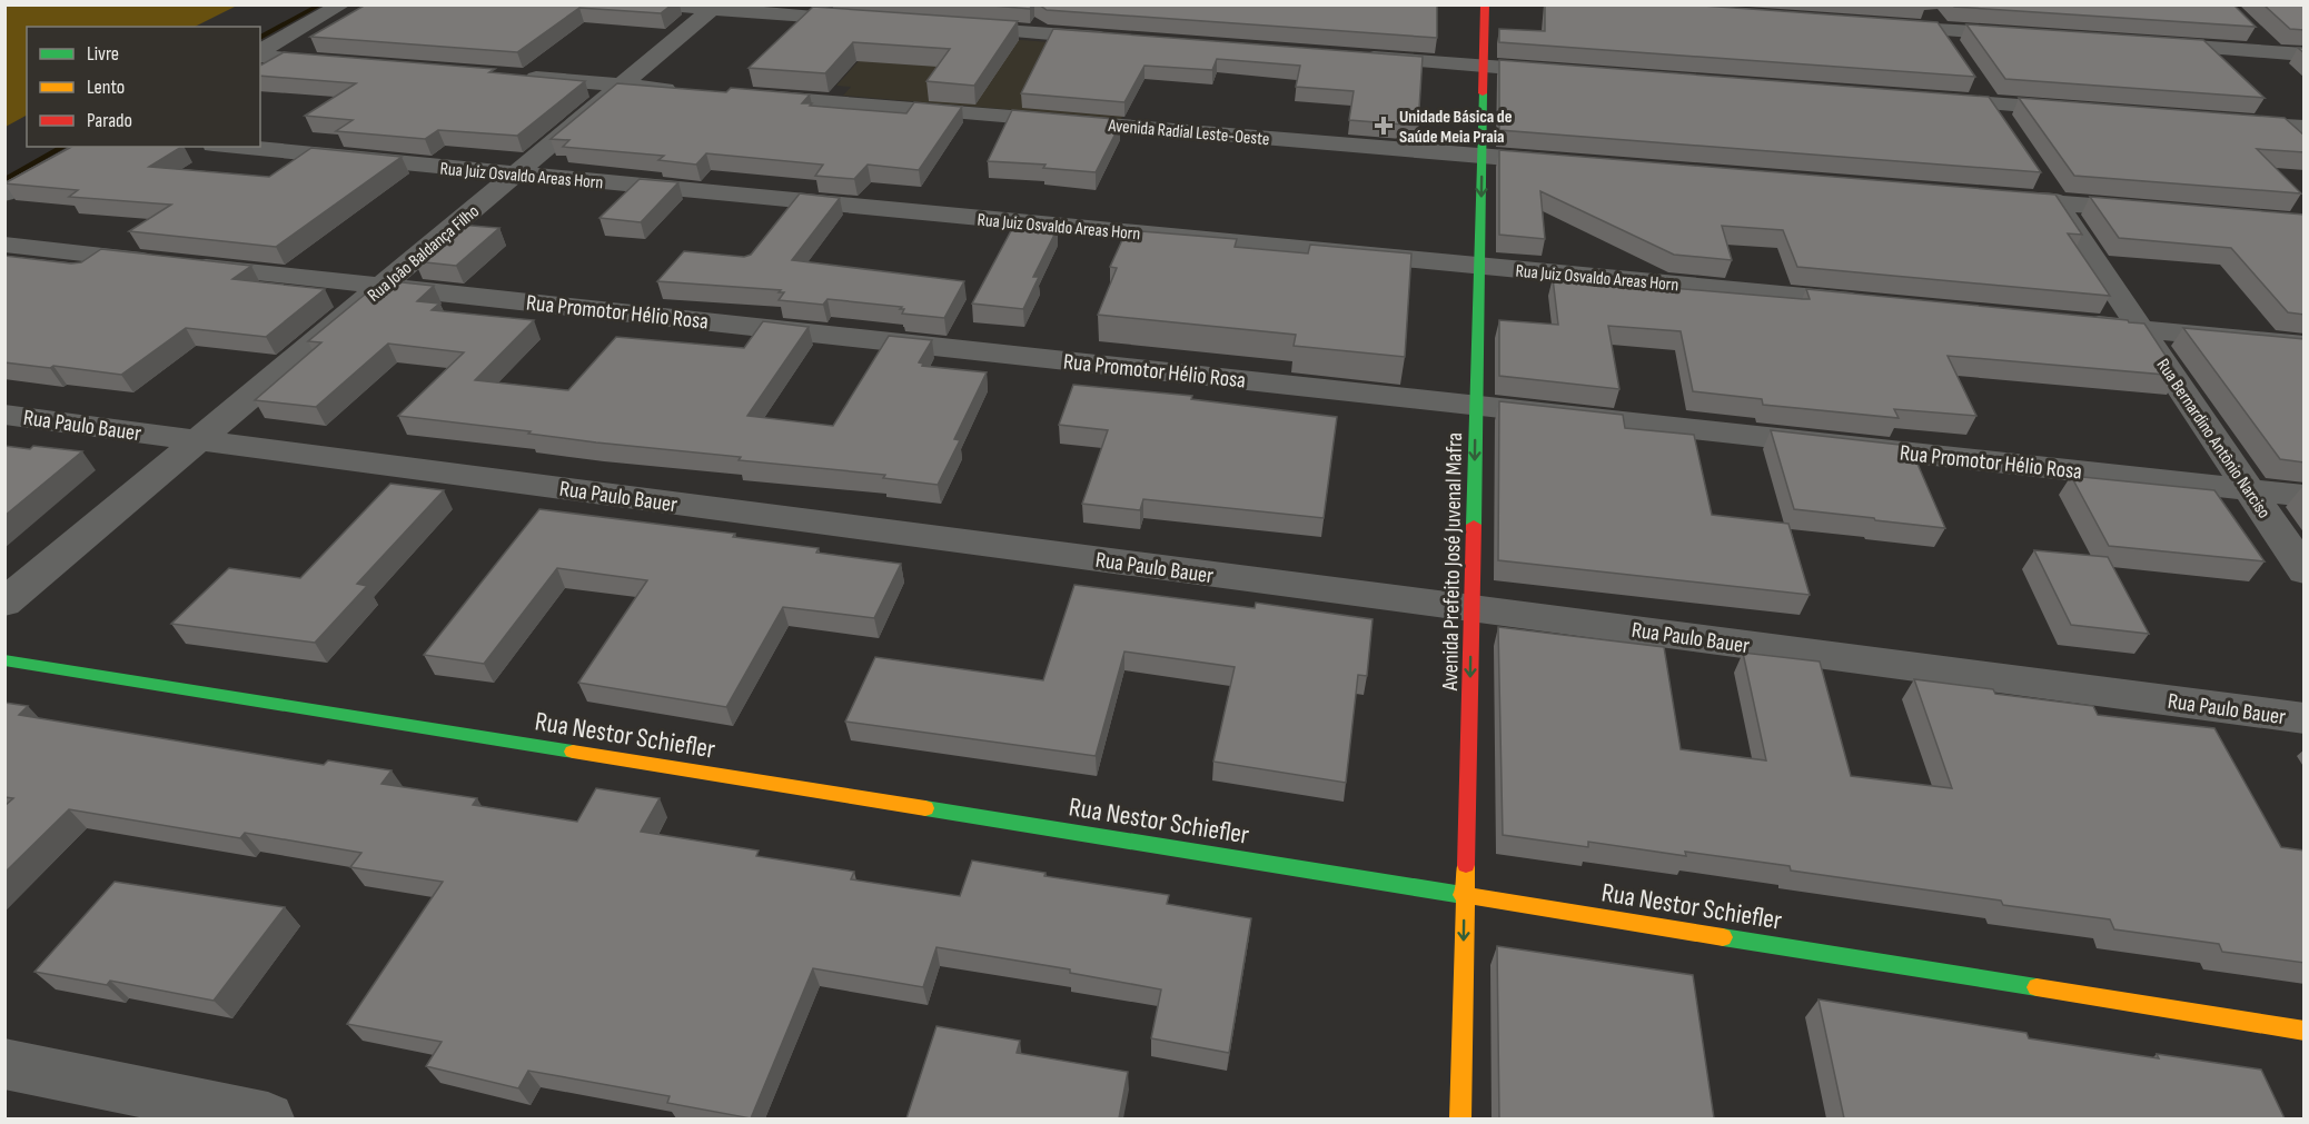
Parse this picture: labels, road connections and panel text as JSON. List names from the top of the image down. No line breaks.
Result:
{"streets":{"main road":["Avenida Prefeito José Juvenal Mafra","Rua Nestor Schiefler"],"street":["Avenida Radial Leste-Oeste","Rua Juiz Osvaldo Areas Horn","Rua João Baldança Filho","Rua Promotor Hélio Rosa","Rua Paulo Bauer","Rua Bernardino Antônio Narciso"]},"crossings":[["Avenida Radial Leste-Oeste","Avenida Prefeito José Juvenal Mafra"],["Rua Juiz Osvaldo Areas Horn","Rua João Baldança Filho"],["Rua Juiz Osvaldo Areas Horn","Avenida Prefeito José Juvenal Mafra"],["Rua João Baldança Filho","Rua Promotor Hélio Rosa"],["Rua João Baldança Filho","Rua Paulo Bauer"],["Rua Promotor Hélio Rosa","Rua Bernardino Antônio Narciso"],["Rua Promotor Hélio Rosa","Avenida Prefeito José Juvenal Mafra"],["Rua Paulo Bauer","Avenida Prefeito José Juvenal Mafra"],["Avenida Prefeito José Juvenal Mafra","Rua Nestor Schiefler"]],"one_way":["Avenida Prefeito José Juvenal Mafra"],"places":{"health":["Unidade Básica de Saúde Meia Praia"]},"legend":["Livre","Lento","Parado"]}
